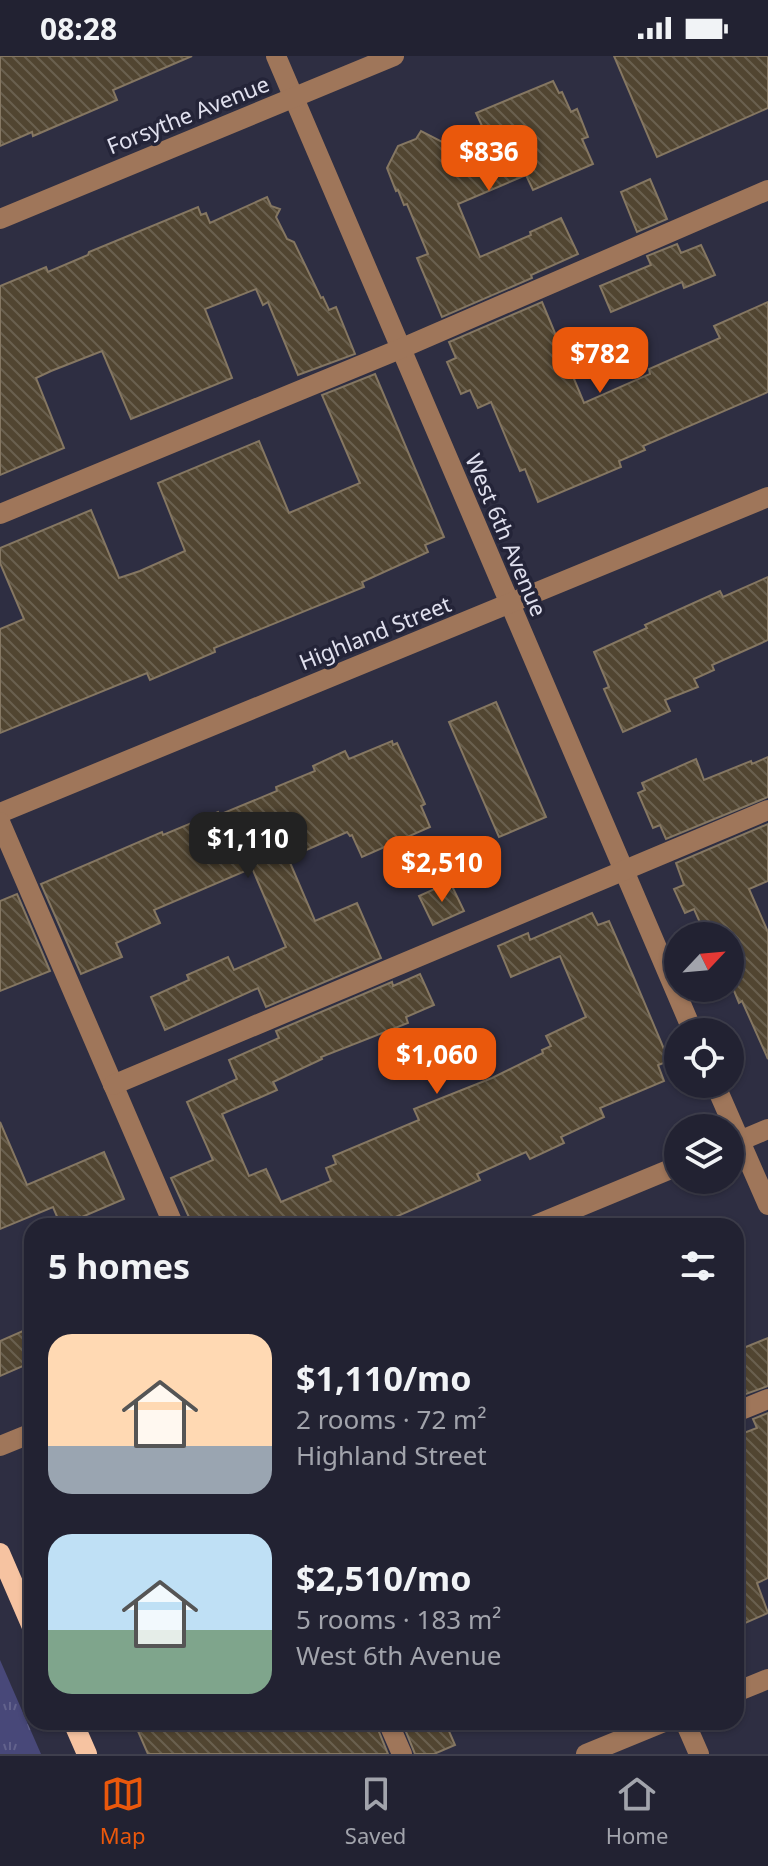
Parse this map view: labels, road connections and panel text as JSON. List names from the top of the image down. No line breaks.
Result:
{"streets":{"street":["Forsythe Avenue","West 6th Avenue","Highland Street"]},"crossings":[["Forsythe Avenue","West 6th Avenue"],["West 6th Avenue","Highland Street"]],"north":"top right","page":{"status":"08:28","price":["$836","$782","$1,110","$2,510","$1,060"],"heading":"5 homes","list":[{"name":"$1,110/mo","note":"2 rooms · 72 m² · Highland Street"},{"name":"$2,510/mo","note":"5 rooms · 183 m² · West 6th Avenue"}],"tabs":["Map","Saved","Home"]}}
